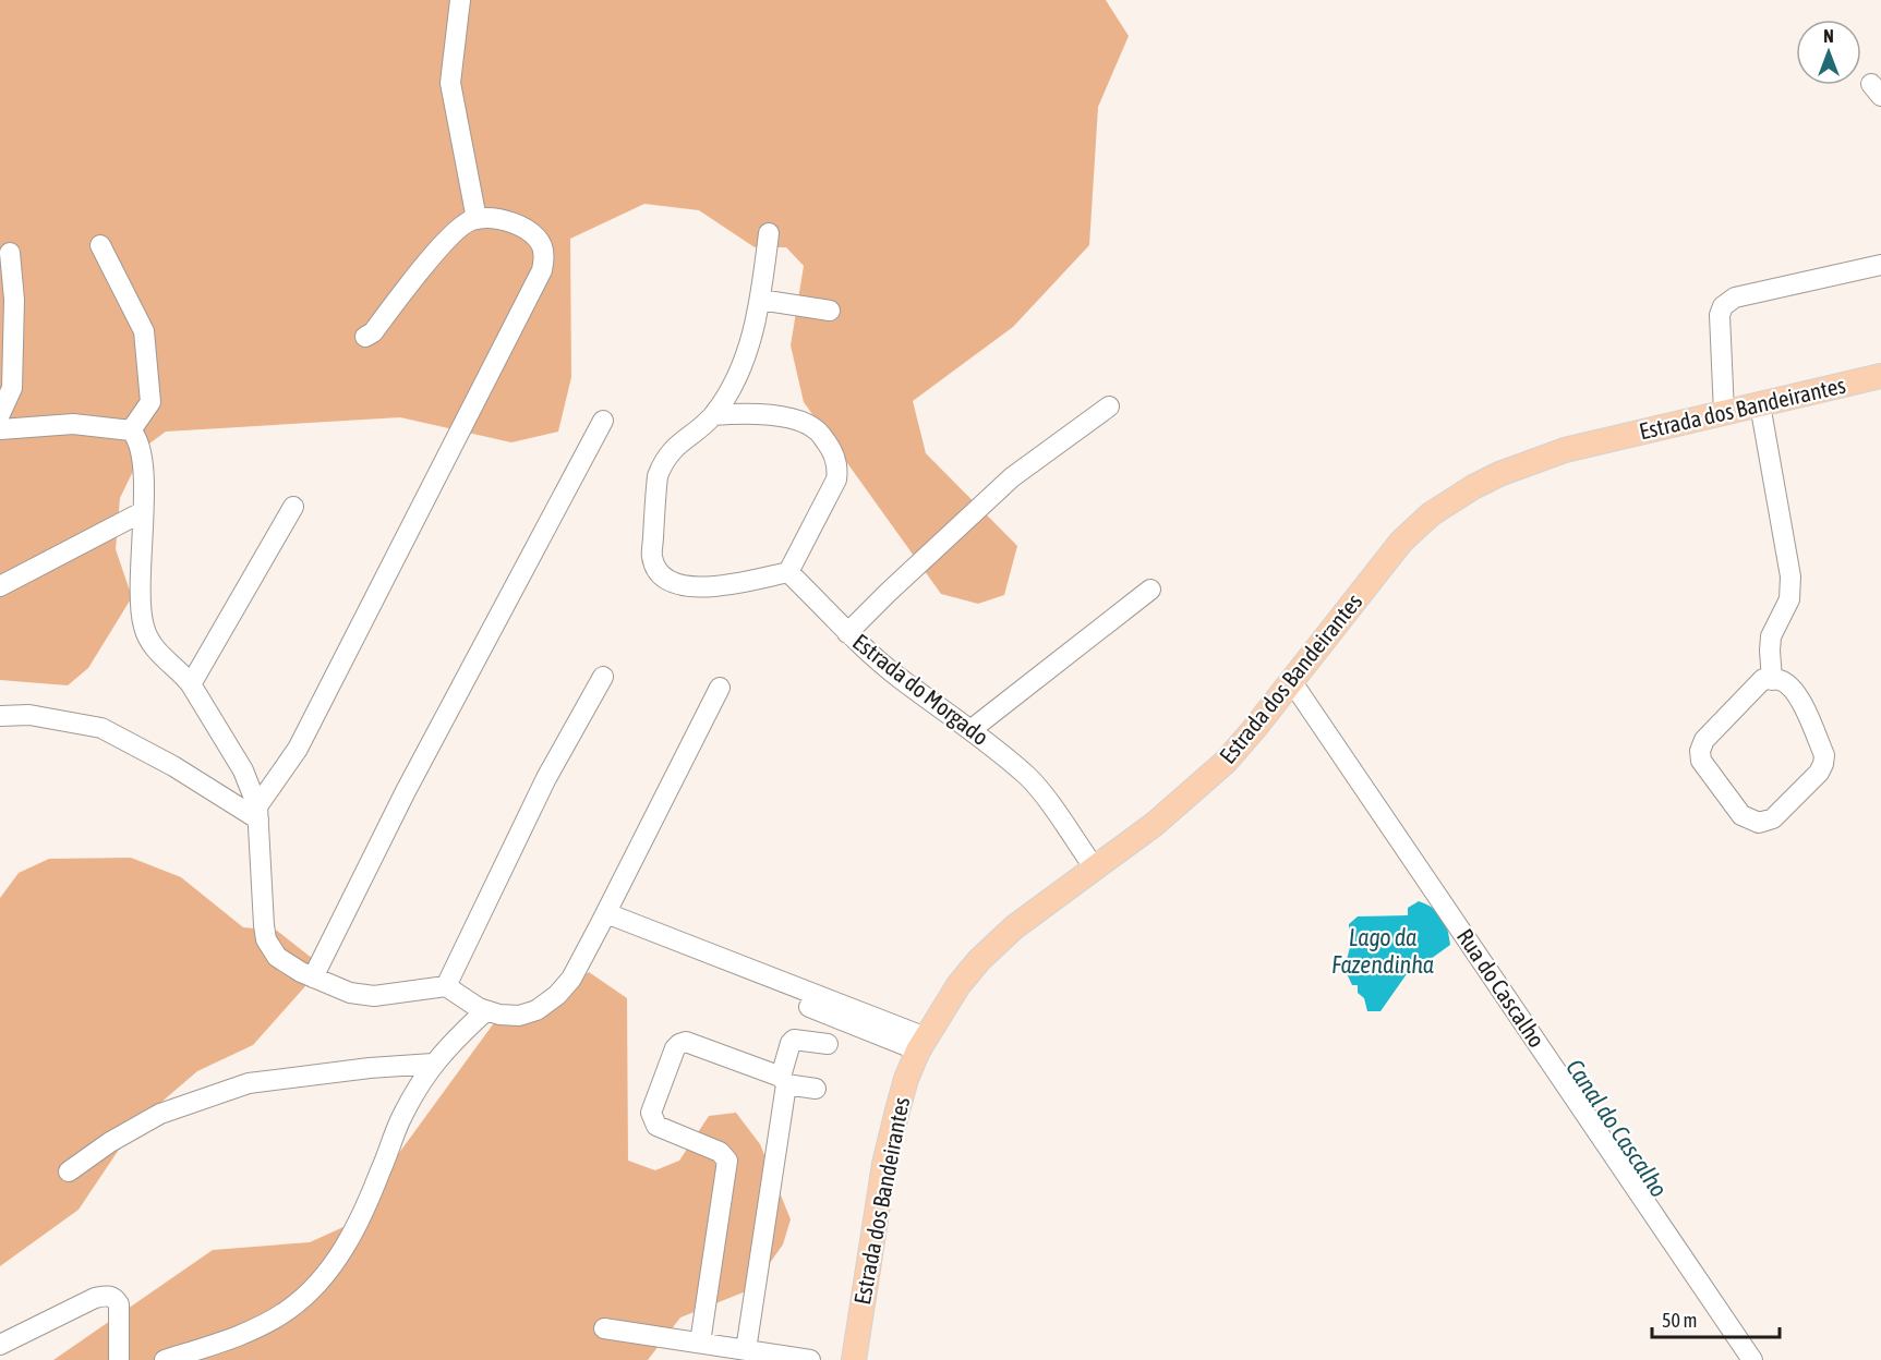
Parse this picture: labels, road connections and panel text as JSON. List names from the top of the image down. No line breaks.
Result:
{"streets":{"main road":["Estrada dos Bandeirantes"],"street":["Estrada do Morgado","Rua do Cascalho"]},"crossings":[["Estrada dos Bandeirantes","Estrada do Morgado"],["Estrada dos Bandeirantes","Rua do Cascalho"]],"water":["Lago da Fazendinha","Canal do Cascalho"],"scale_bar":"50 m","north":"top"}
